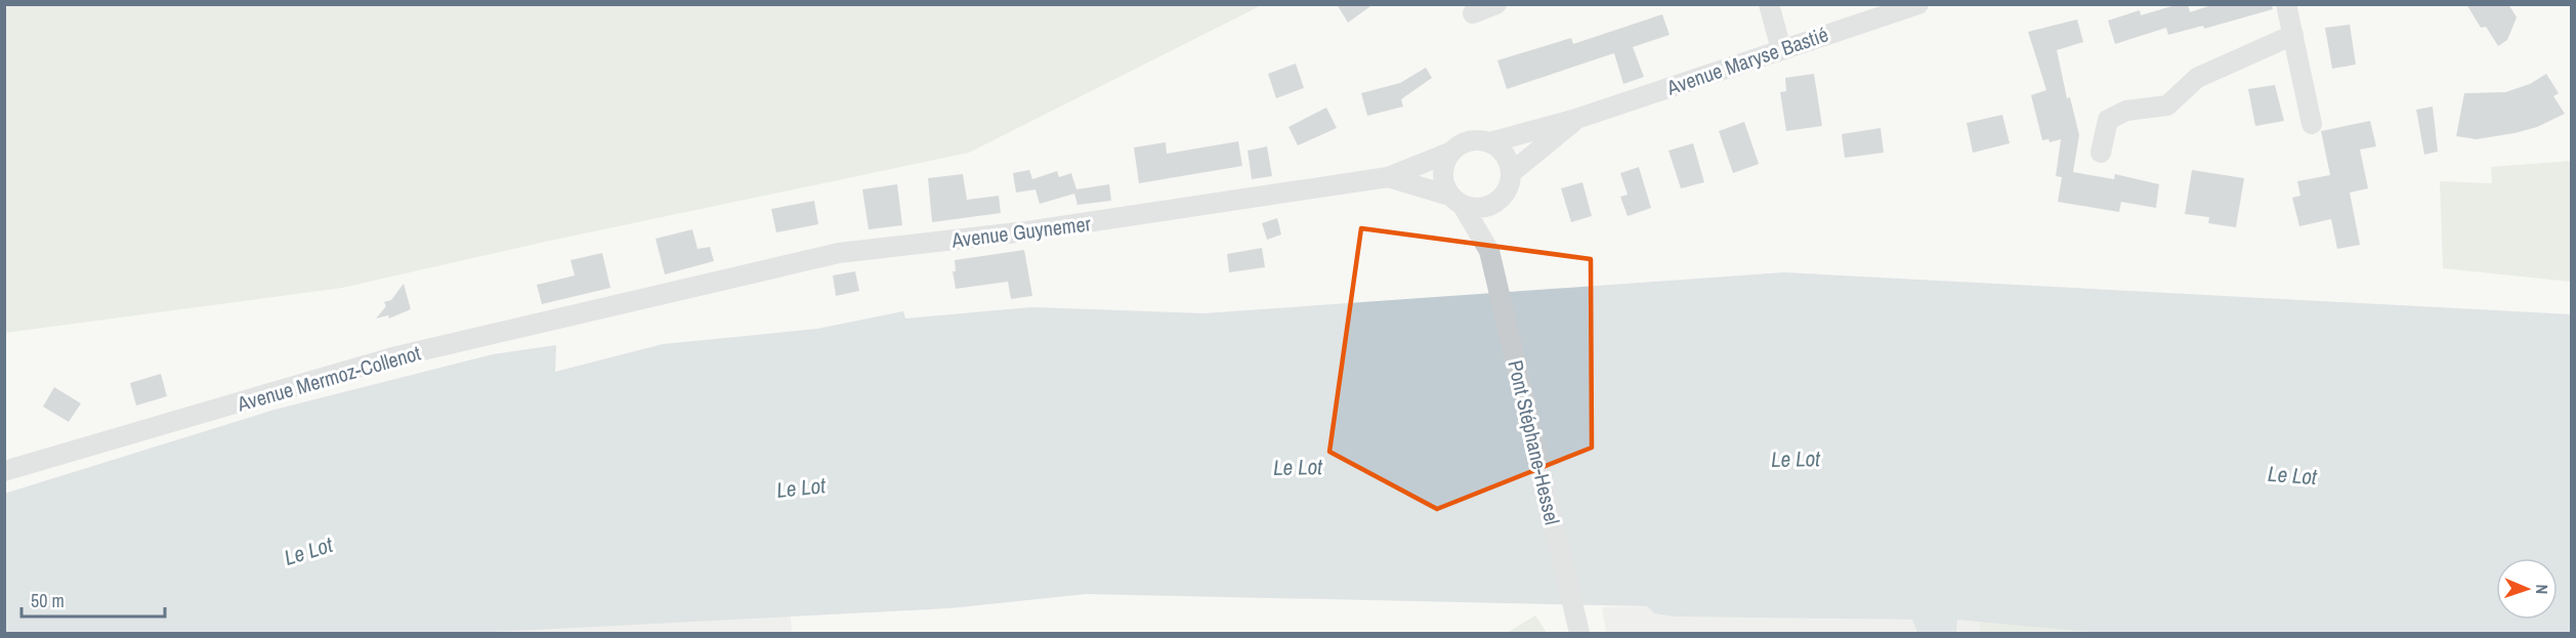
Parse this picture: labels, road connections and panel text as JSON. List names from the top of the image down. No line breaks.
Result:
{"streets":{"street":["Avenue Maryse Bastié","Avenue Guynemer","Avenue Mermoz-Collenot","Pont Stéphane-Hessel"]},"crossings":[["Avenue Maryse Bastié","Avenue Guynemer"],["Avenue Guynemer","Avenue Mermoz-Collenot"]],"water":["Le Lot"],"scale_bar":"50 m","north":"right"}
